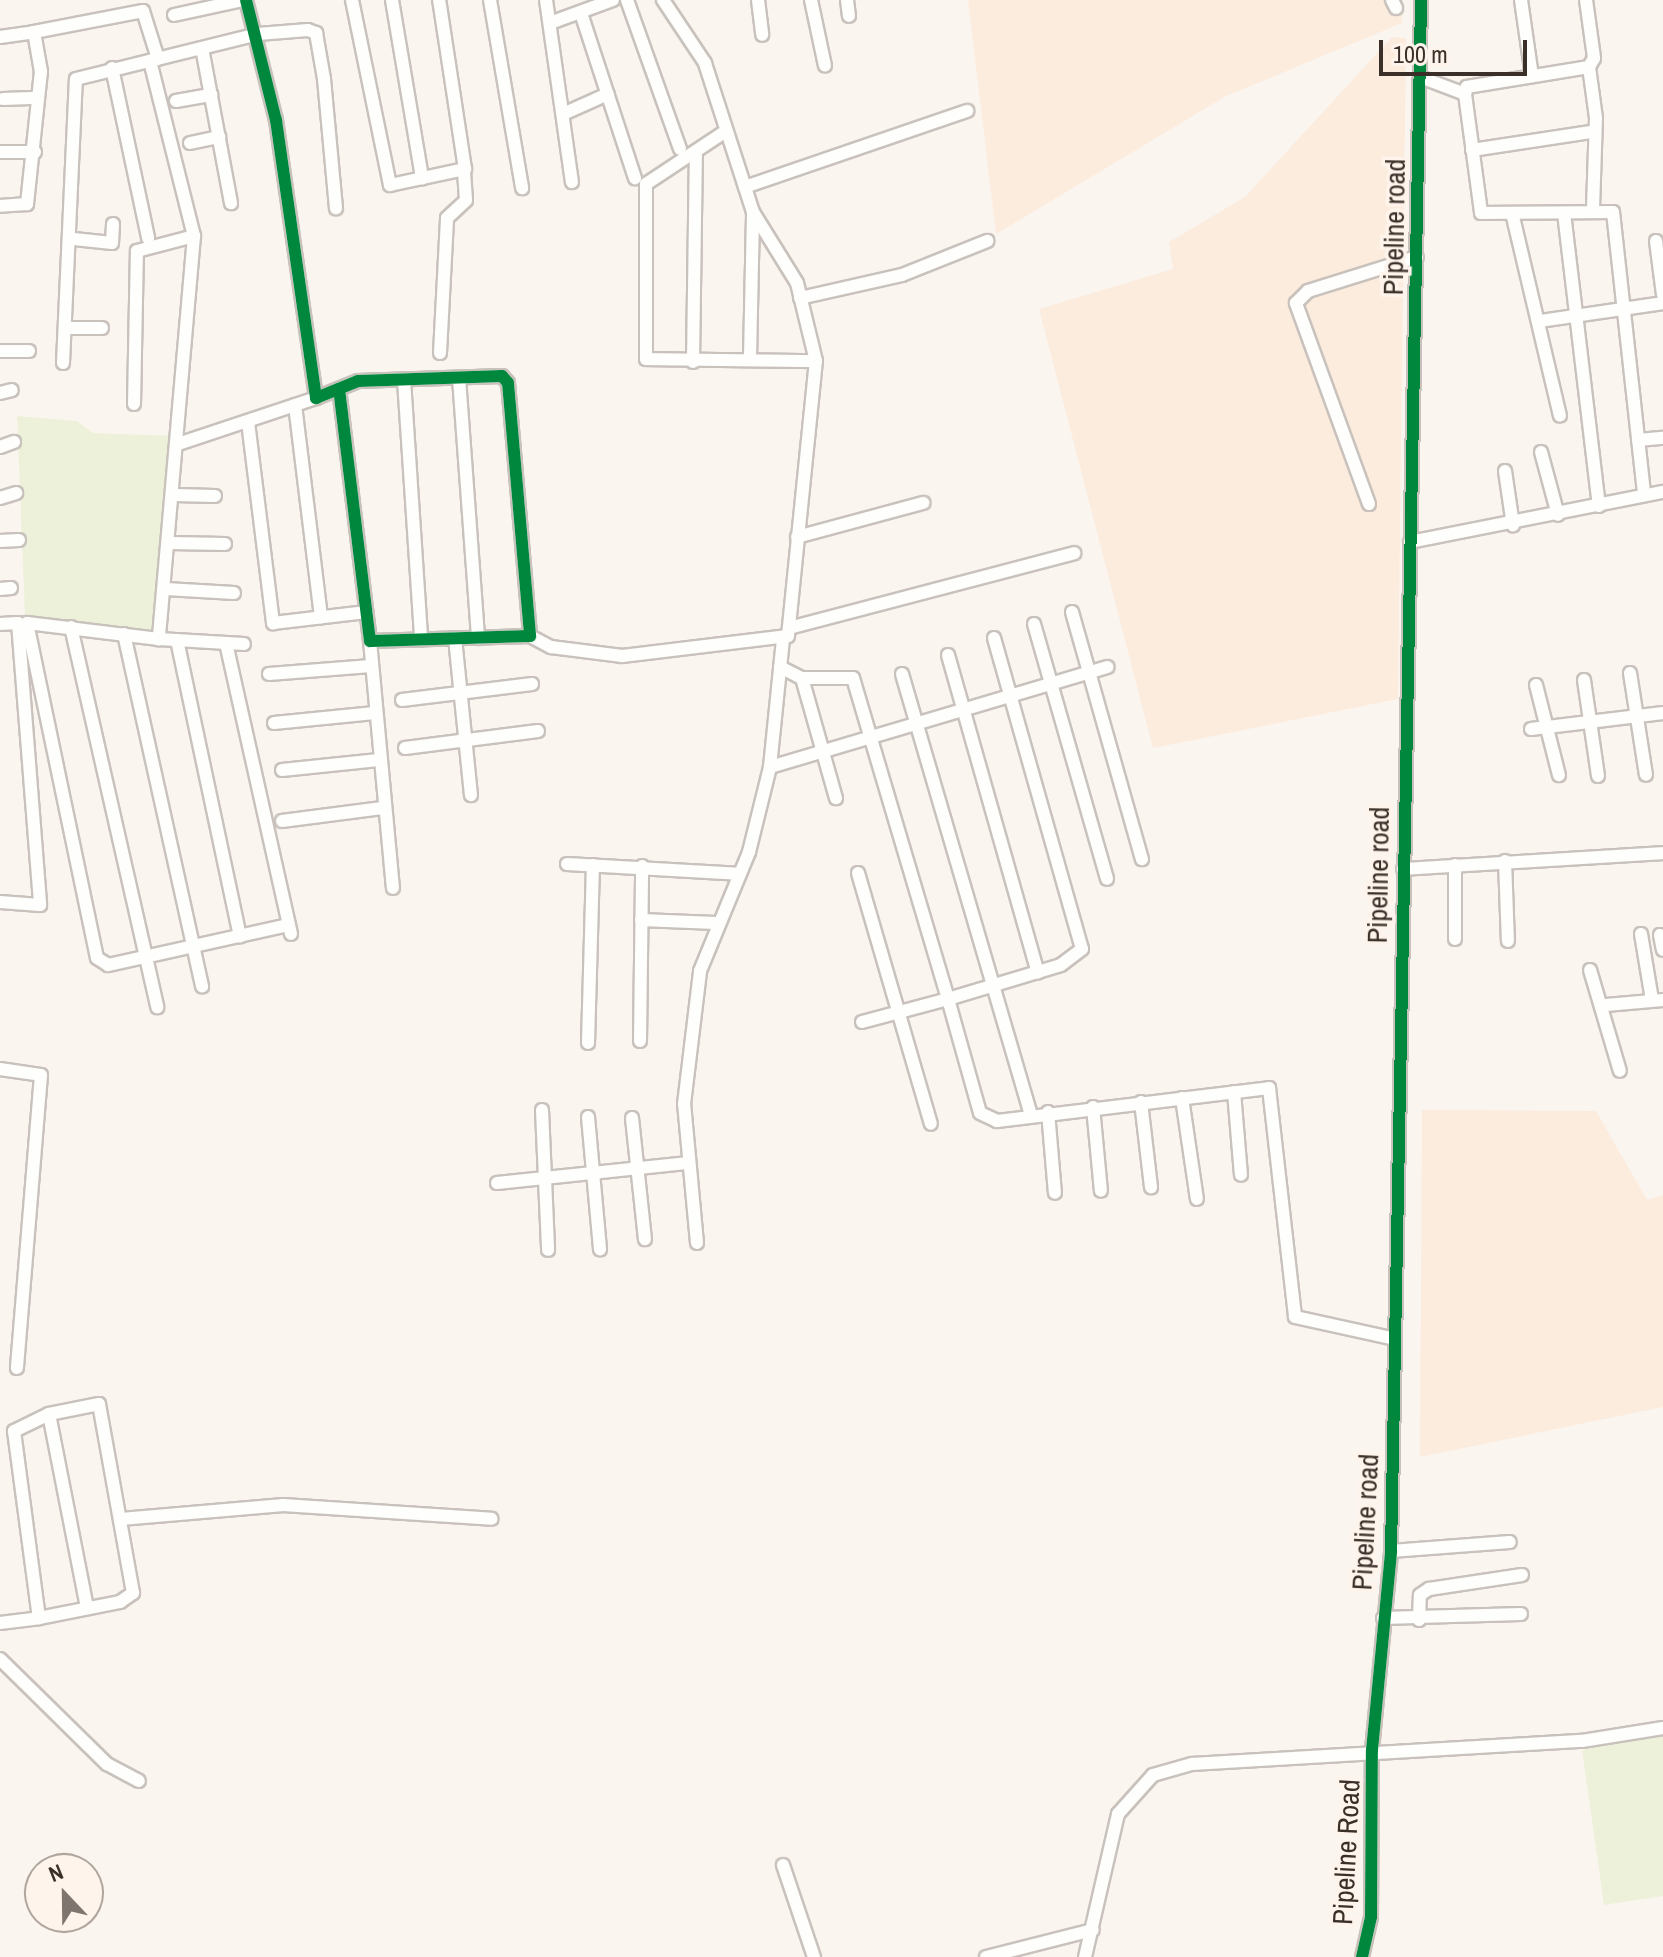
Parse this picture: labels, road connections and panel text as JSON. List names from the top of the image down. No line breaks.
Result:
{"streets":{"street":["Pipeline road","Pipeline Road"]},"crossings":[["Pipeline road","Pipeline Road"]],"scale_bar":"100 m","north":"top"}
